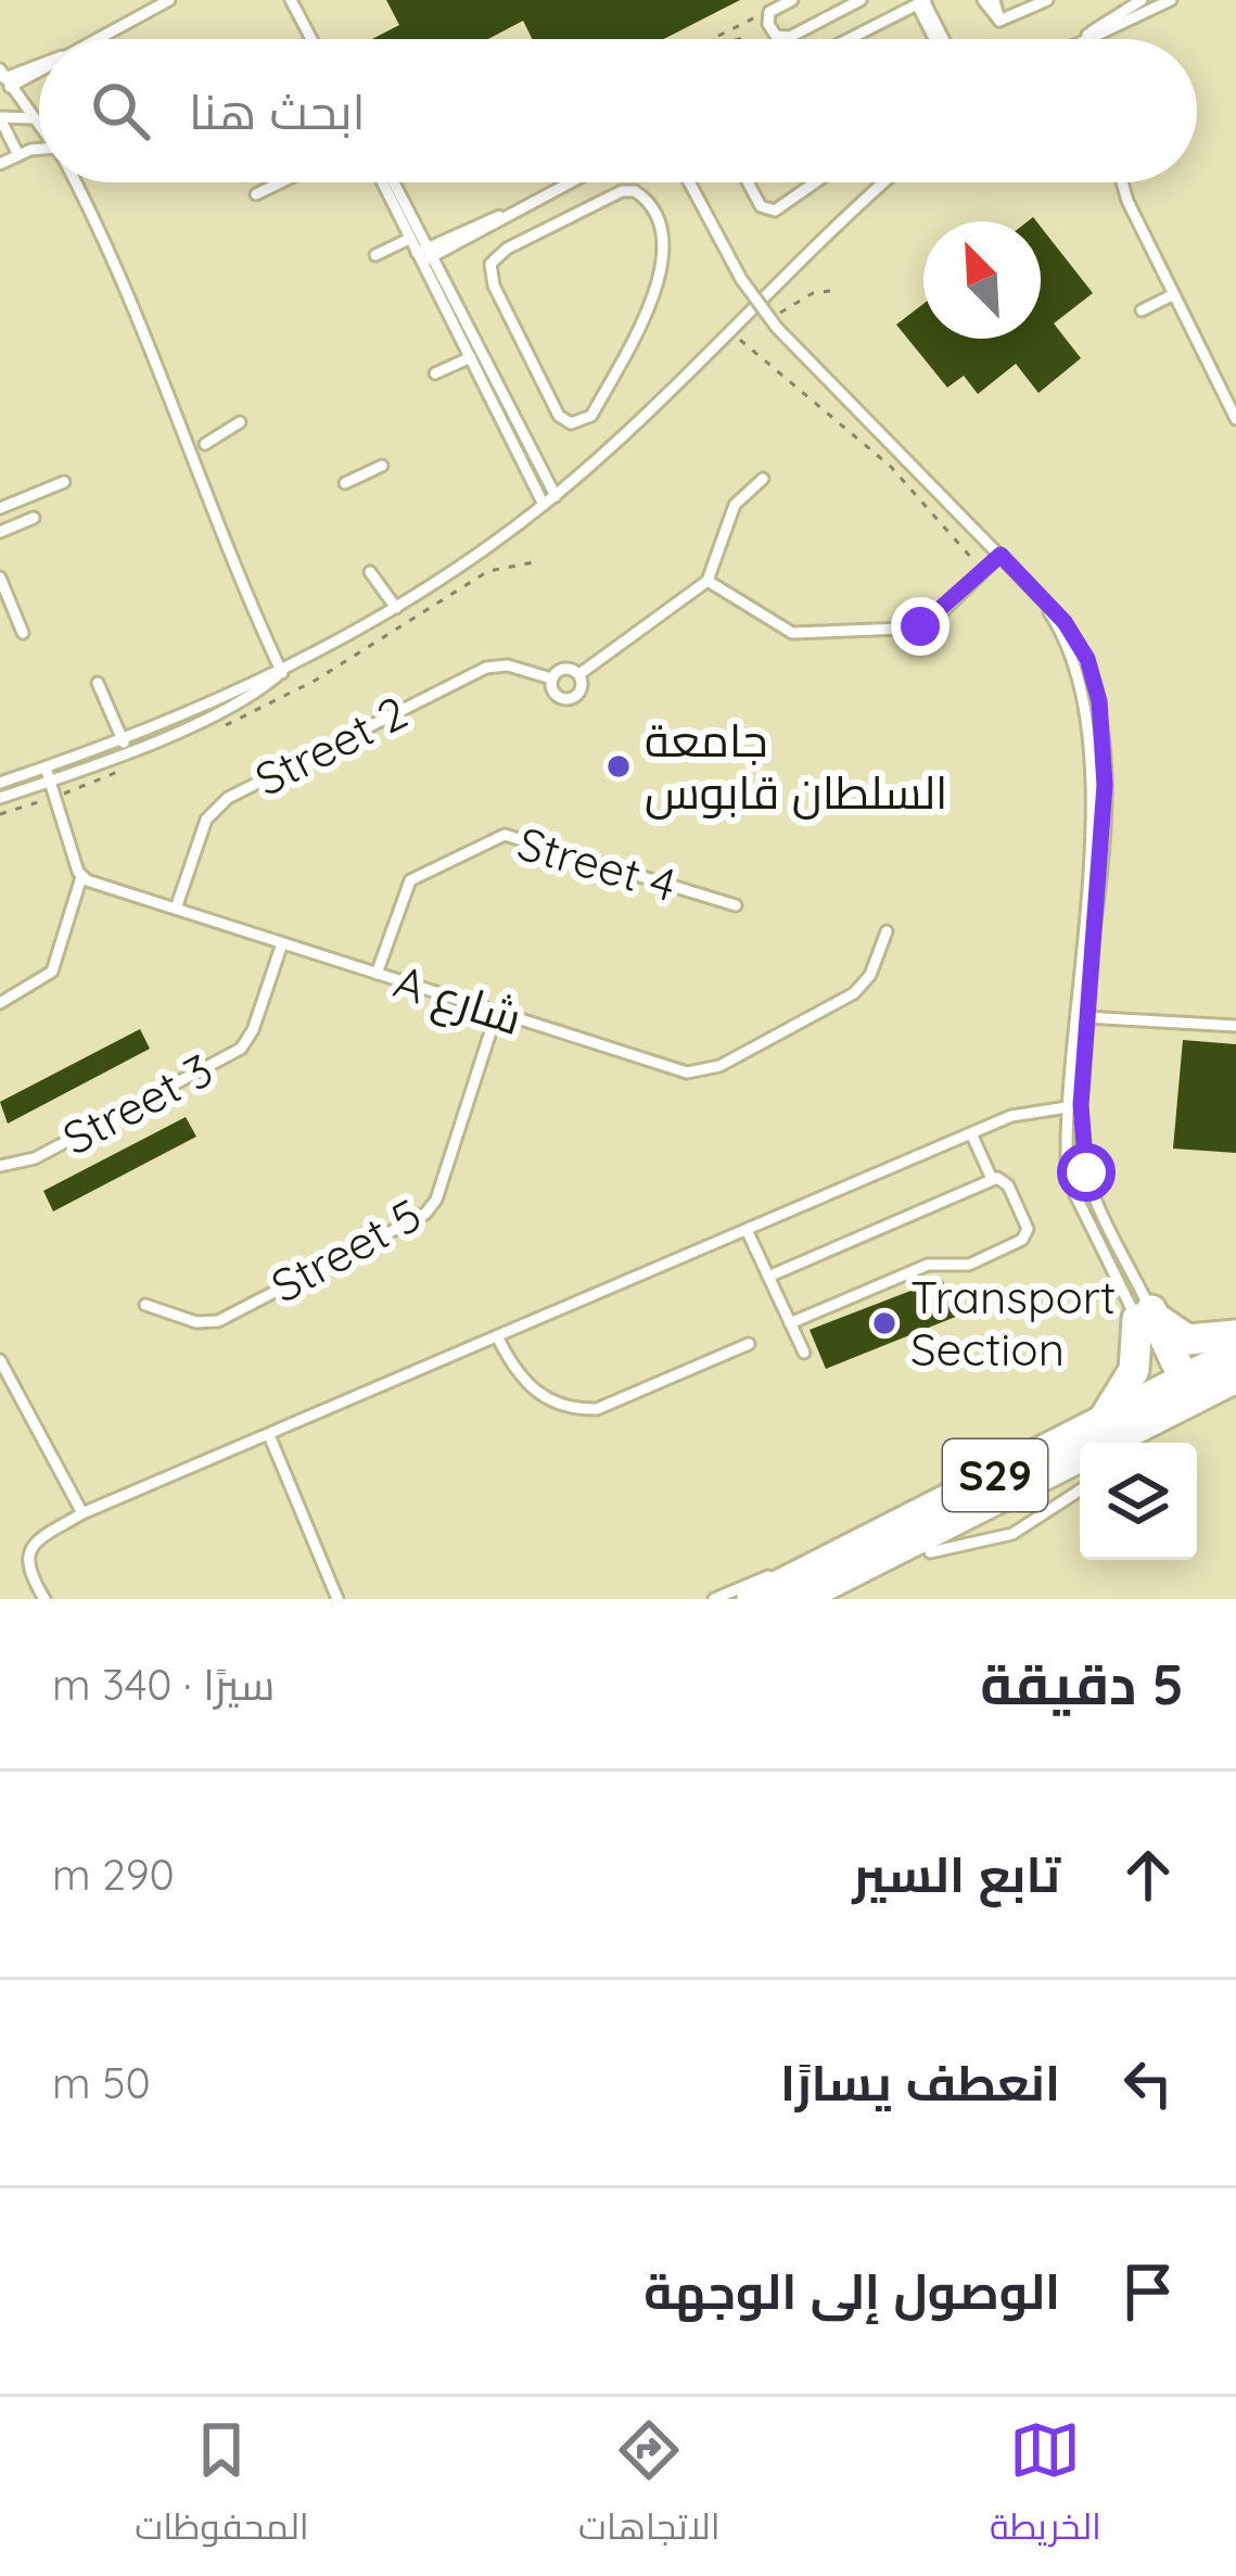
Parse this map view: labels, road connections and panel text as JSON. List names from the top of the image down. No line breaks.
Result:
{"streets":{"main road":["S29"],"lane":["Street 2","Street 4","A شارع","Street 3","Street 5"]},"crossings":[["Street 2","A شارع"],["Street 4","A شارع"],["A شارع","Street 3"],["A شارع","Street 5"]],"places":["جامعة السلطان قابوس","Transport Section"],"north":"top left","page":{"search":"ابحث هنا","heading":["5 دقيقة","سيرًا · 340 m"],"list":[["تابع السير","290 m"],["انعطف يسارًا","50 m"],"الوصول إلى الوجهة"],"nav":["الخريطة","الاتجاهات","المحفوظات"]}}
